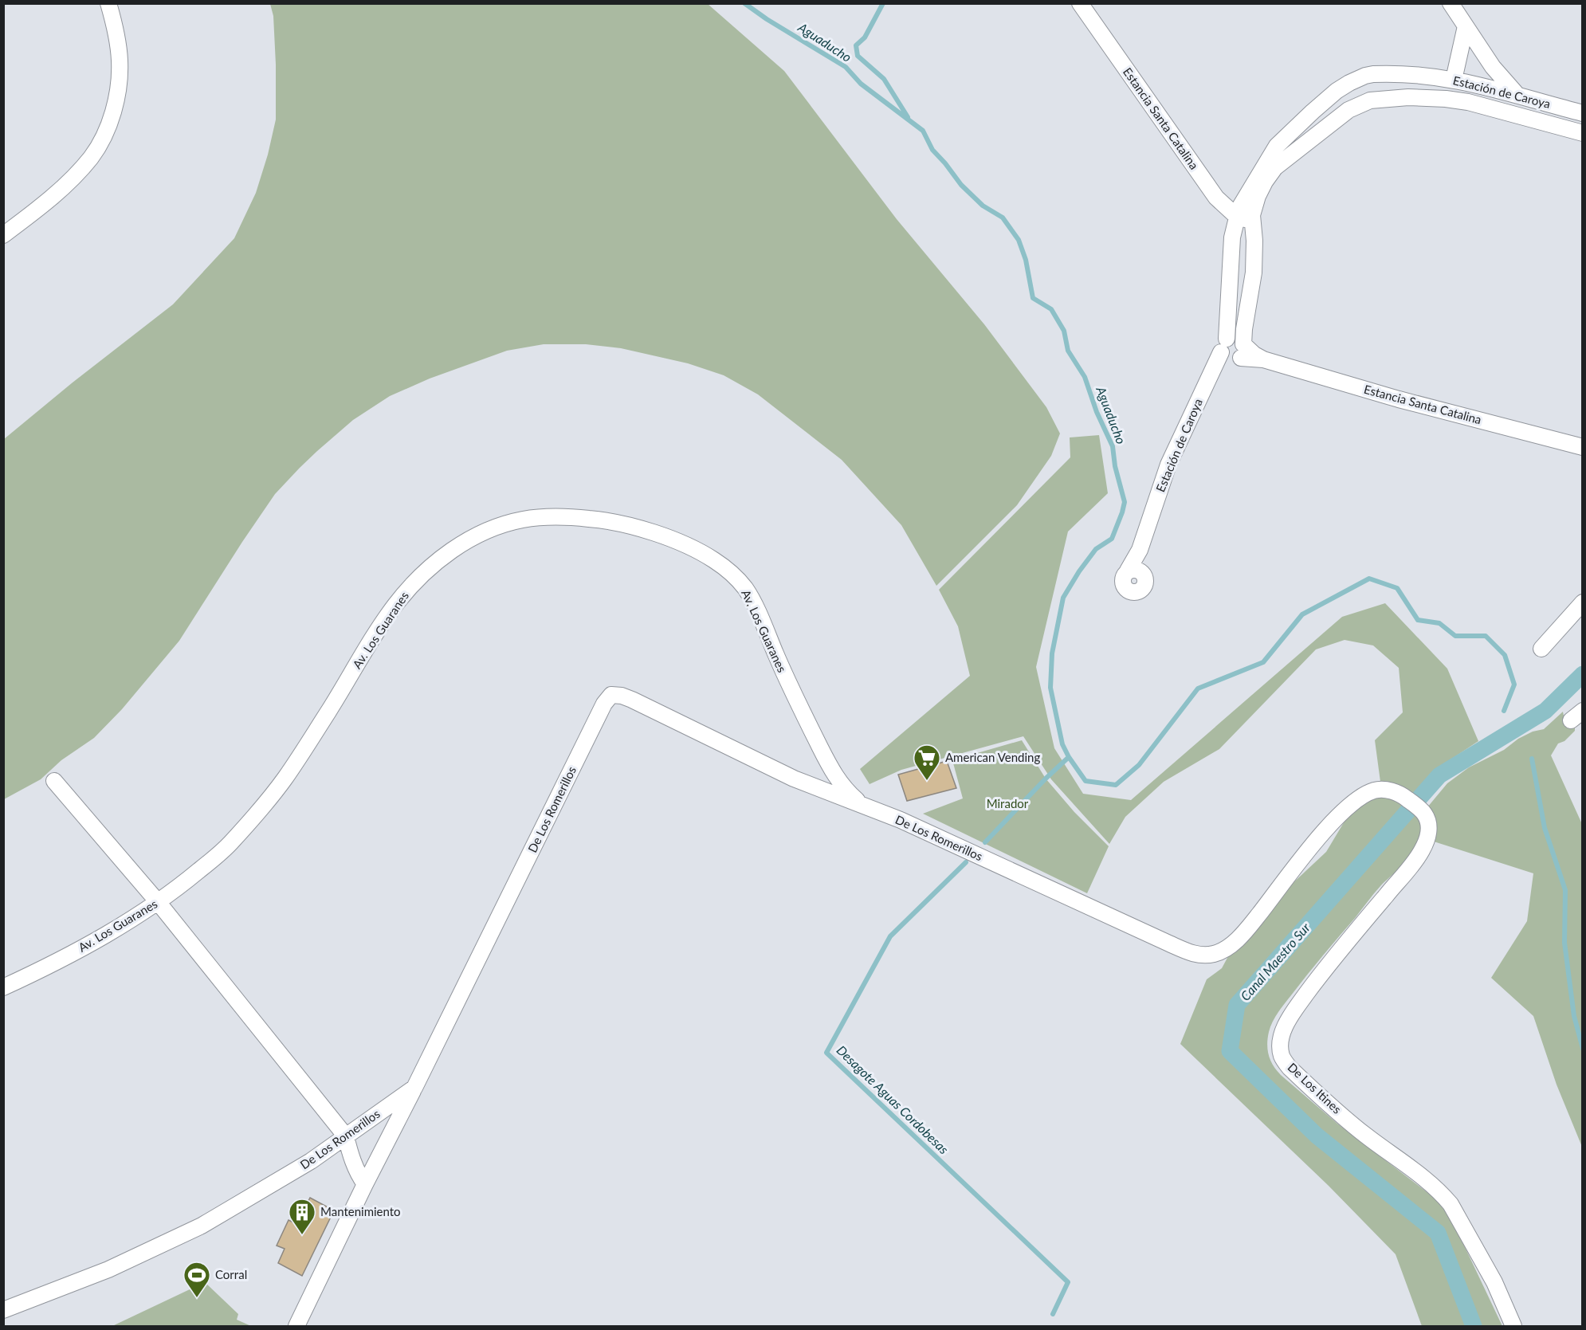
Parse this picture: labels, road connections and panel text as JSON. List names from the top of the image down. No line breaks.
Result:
{"streets":{"street":["Estación de Caroya","Estancia Santa Catalina","Av. Los Guaranes","De Los Romerillos","De Los Itines"]},"crossings":[["Estación de Caroya","Estancia Santa Catalina"],["Av. Los Guaranes","De Los Romerillos"],["De Los Romerillos","De Los Itines"]],"water":["Aguaducho","Canal Maestro Sur","Desagote Aguas Cordobesas"],"parks":["Mirador"],"places":{"supermarket":["American Vending"],"building":["Mantenimiento"],"sports":["Corral"]}}
